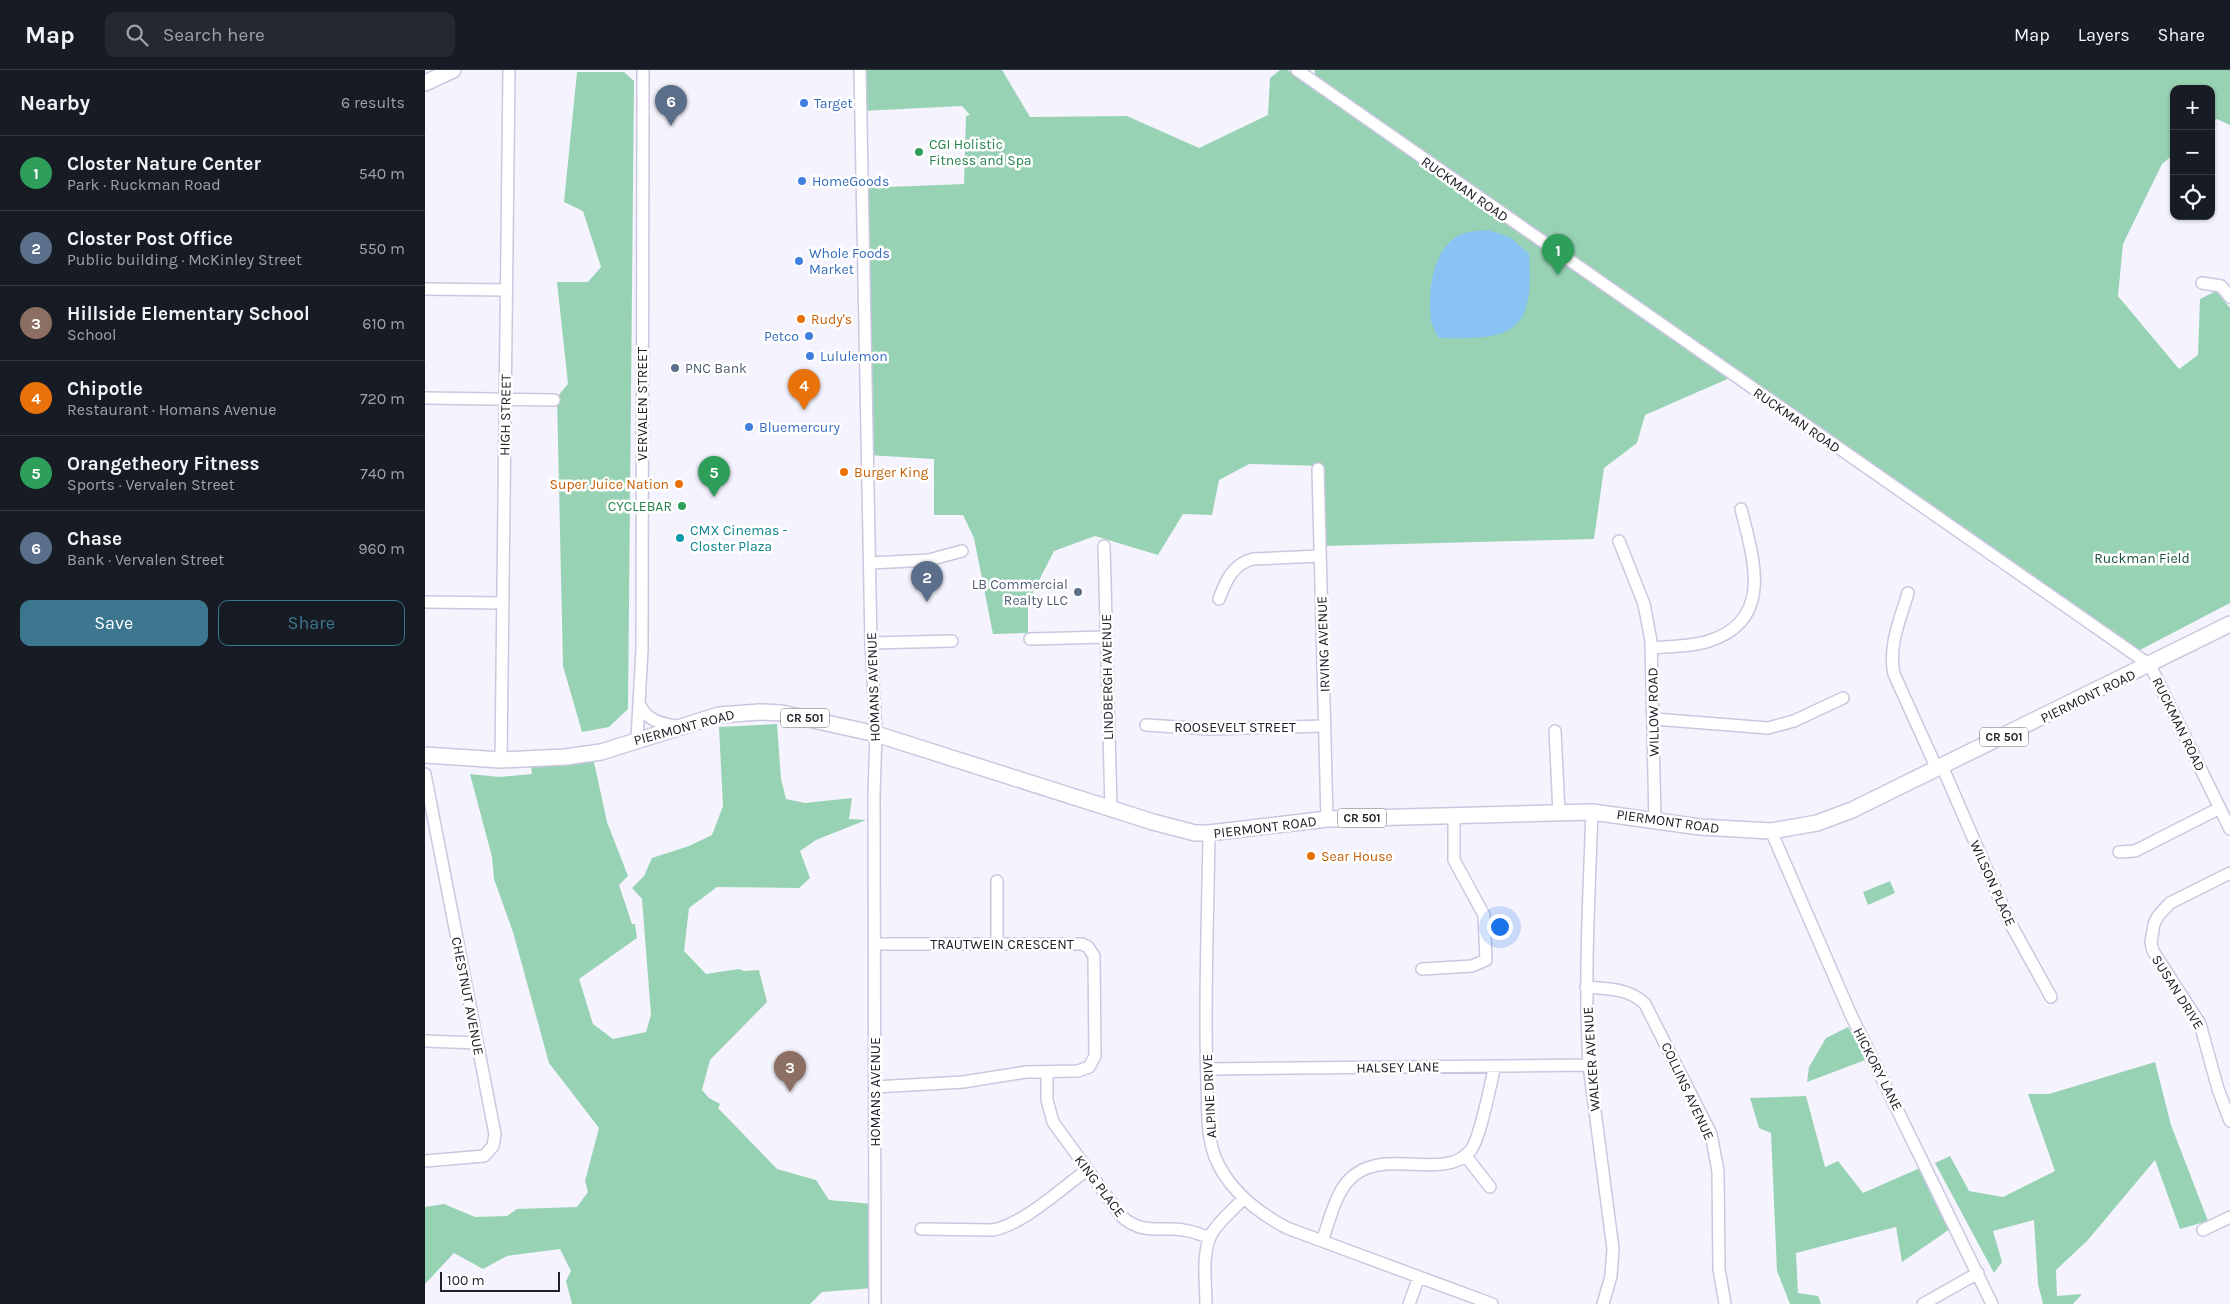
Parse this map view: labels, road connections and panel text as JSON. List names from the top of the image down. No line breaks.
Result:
{"streets":{"main road":["PIERMONT ROAD","CR 501"],"street":["RUCKMAN ROAD","VERVALEN STREET","HIGH STREET","IRVING AVENUE","LINDBERGH AVENUE","HOMANS AVENUE","WILLOW ROAD","ROOSEVELT STREET","WILSON PLACE","TRAUTWEIN CRESCENT","SUSAN DRIVE","CHESTNUT AVENUE","WALKER AVENUE","HALSEY LANE","HICKORY LANE","COLLINS AVENUE","ALPINE DRIVE","KING PLACE"]},"crossings":[["RUCKMAN ROAD","PIERMONT ROAD"],["VERVALEN STREET","PIERMONT ROAD"],["HIGH STREET","PIERMONT ROAD"],["IRVING AVENUE","PIERMONT ROAD"],["IRVING AVENUE","ROOSEVELT STREET"],["LINDBERGH AVENUE","PIERMONT ROAD"],["HOMANS AVENUE","PIERMONT ROAD"],["HOMANS AVENUE","TRAUTWEIN CRESCENT"],["PIERMONT ROAD","WILLOW ROAD"],["PIERMONT ROAD","WILSON PLACE"],["PIERMONT ROAD","WALKER AVENUE"],["PIERMONT ROAD","HICKORY LANE"],["PIERMONT ROAD","ALPINE DRIVE"],["TRAUTWEIN CRESCENT","KING PLACE"],["WALKER AVENUE","HALSEY LANE"],["WALKER AVENUE","COLLINS AVENUE"],["HALSEY LANE","ALPINE DRIVE"]],"parks":["Ruckman Field"],"places":["Target","CGI Holistic Fitness and Spa","HomeGoods","Whole Foods Market","Rudy's","Petco","Lululemon","PNC Bank","Bluemercury","Burger King","Super Juice Nation","CYCLEBAR","CMX Cinemas - Closter Plaza","LB Commercial Realty LLC","Sear House"],"scale_bar":"100 m","page":{"header":"Map","search":"Search here","nav":["Map","Layers","Share"],"heading":["Nearby","6 results"],"map_buttons":["+","−"],"pins":["6","1","4","5","2","3"],"list":[{"mark":"1","name":"Closter Nature Center","note":"Park · Ruckman Road","value":"540 m"},{"mark":"2","name":"Closter Post Office","note":"Public building · McKinley Street","value":"550 m"},{"mark":"3","name":"Hillside Elementary School","note":"School","value":"610 m"},{"mark":"4","name":"Chipotle","note":"Restaurant · Homans Avenue","value":"720 m"},{"mark":"5","name":"Orangetheory Fitness","note":"Sports · Vervalen Street","value":"740 m"},{"mark":"6","name":"Chase","note":"Bank · Vervalen Street","value":"960 m"}],"buttons":["Save","Share"],"scale":"100 m"}}
